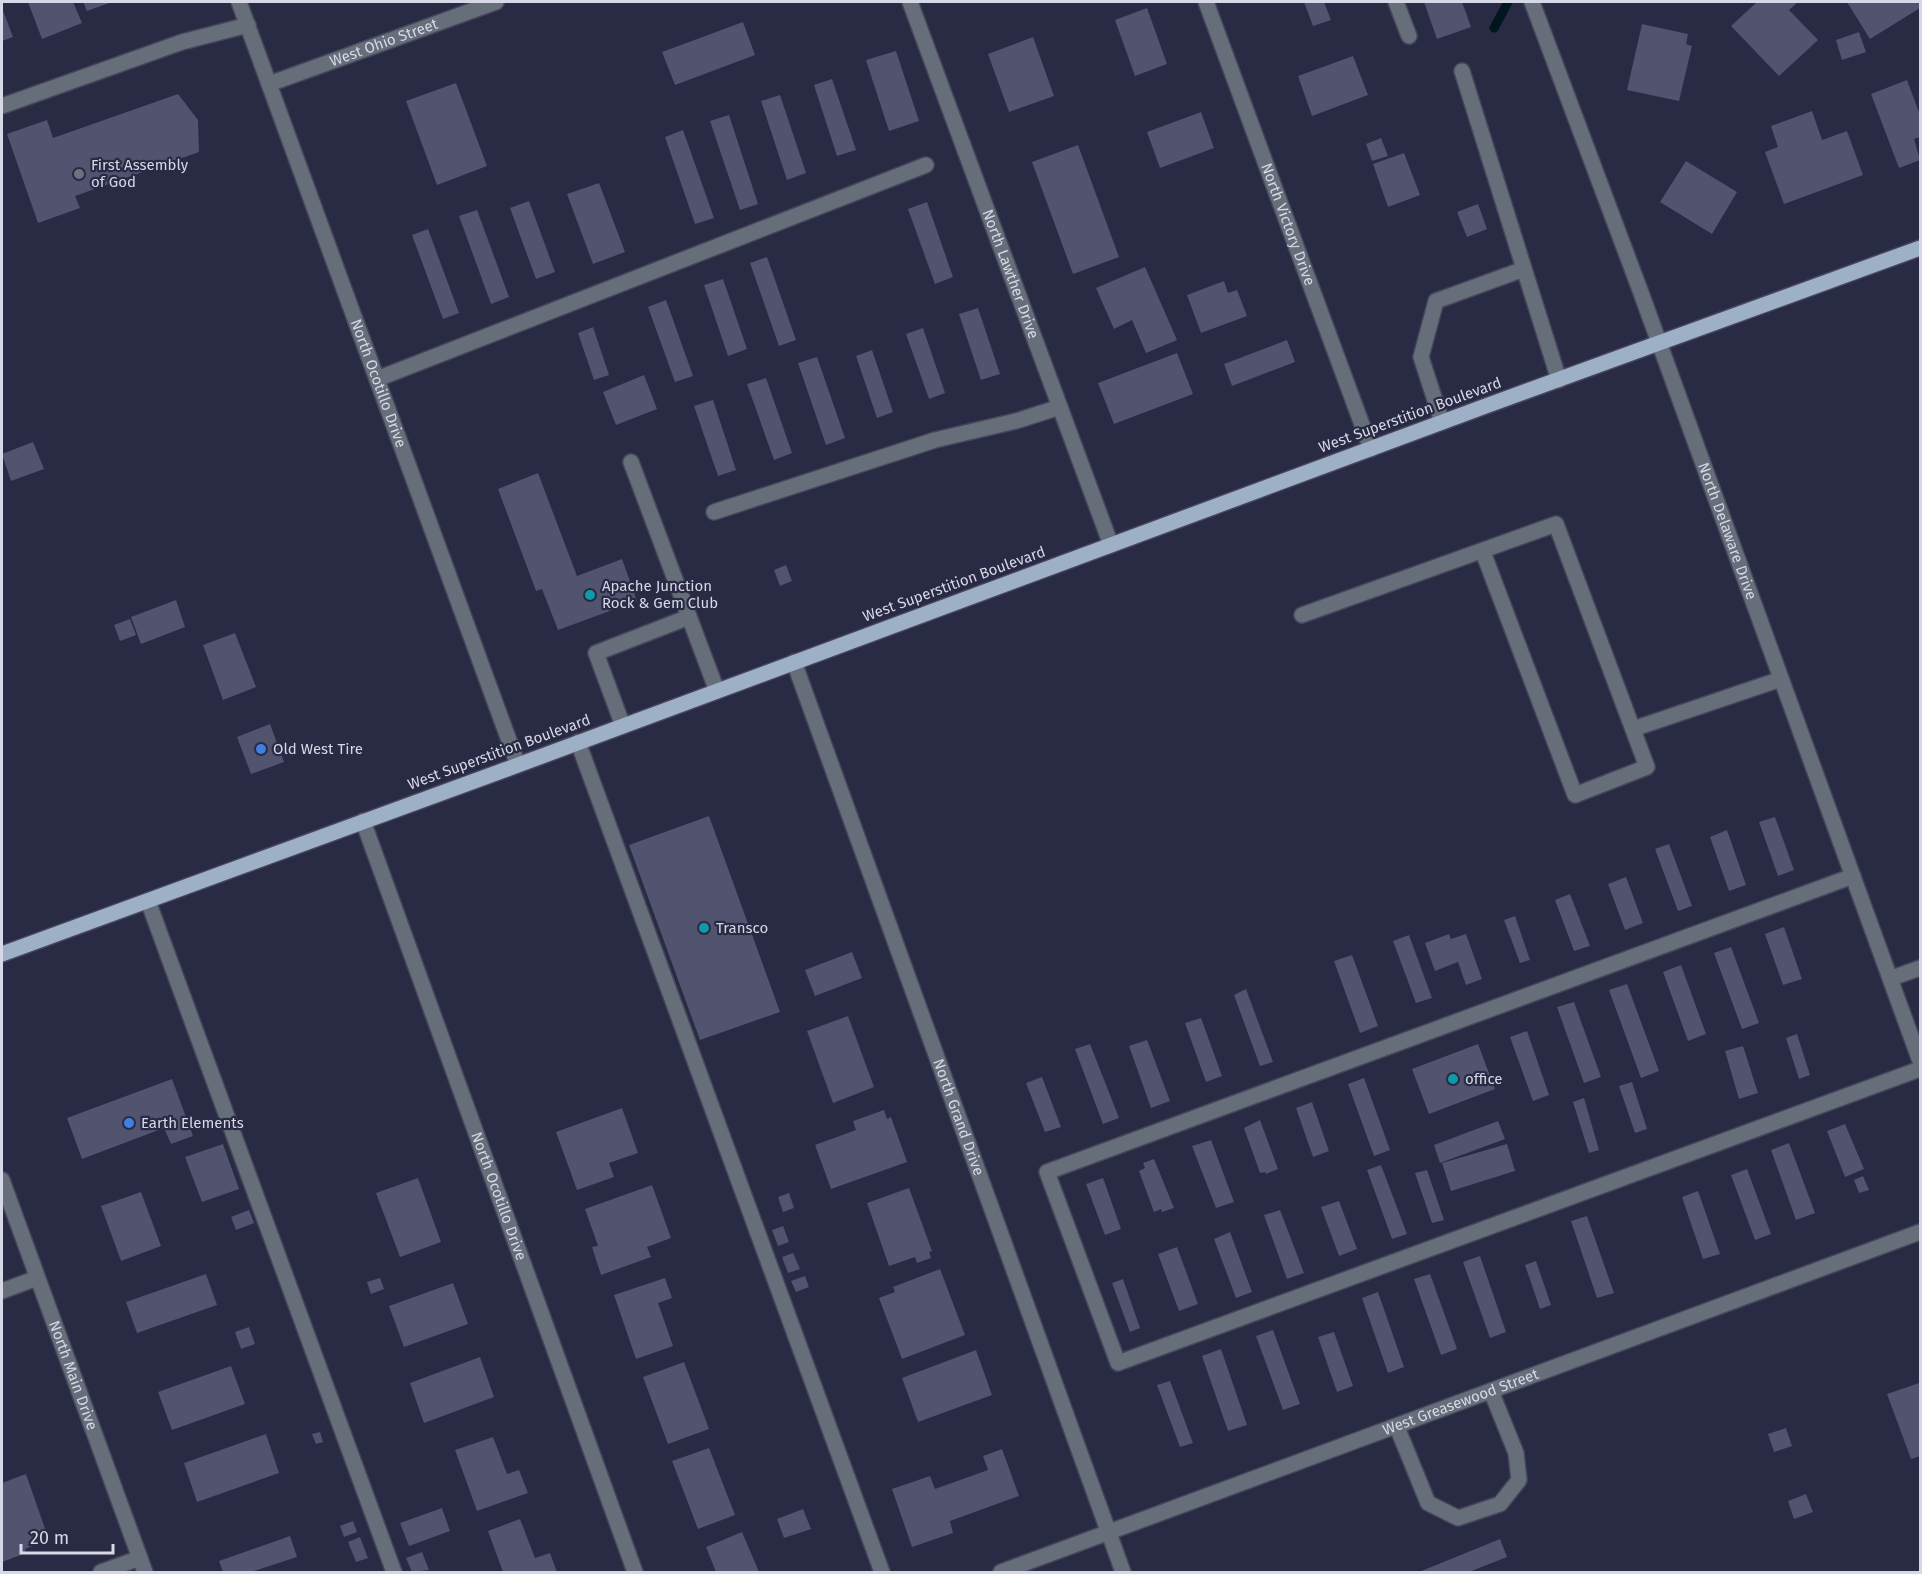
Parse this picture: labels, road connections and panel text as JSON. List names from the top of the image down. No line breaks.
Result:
{"streets":{"main road":["West Superstition Boulevard"],"street":["West Ohio Street","North Victory Drive","North Lawther Drive","North Ocotillo Drive","North Delaware Drive","North Grand Drive","North Main Drive","West Greasewood Street"]},"crossings":[["West Ohio Street","North Ocotillo Drive"],["North Victory Drive","West Superstition Boulevard"],["North Lawther Drive","West Superstition Boulevard"],["North Ocotillo Drive","West Superstition Boulevard"],["West Superstition Boulevard","North Delaware Drive"],["West Superstition Boulevard","North Grand Drive"],["North Grand Drive","West Greasewood Street"]],"places":["First Assembly of God","Apache Junction Rock & Gem Club","Old West Tire","Transco","office","Earth Elements"],"scale_bar":"20 m"}
